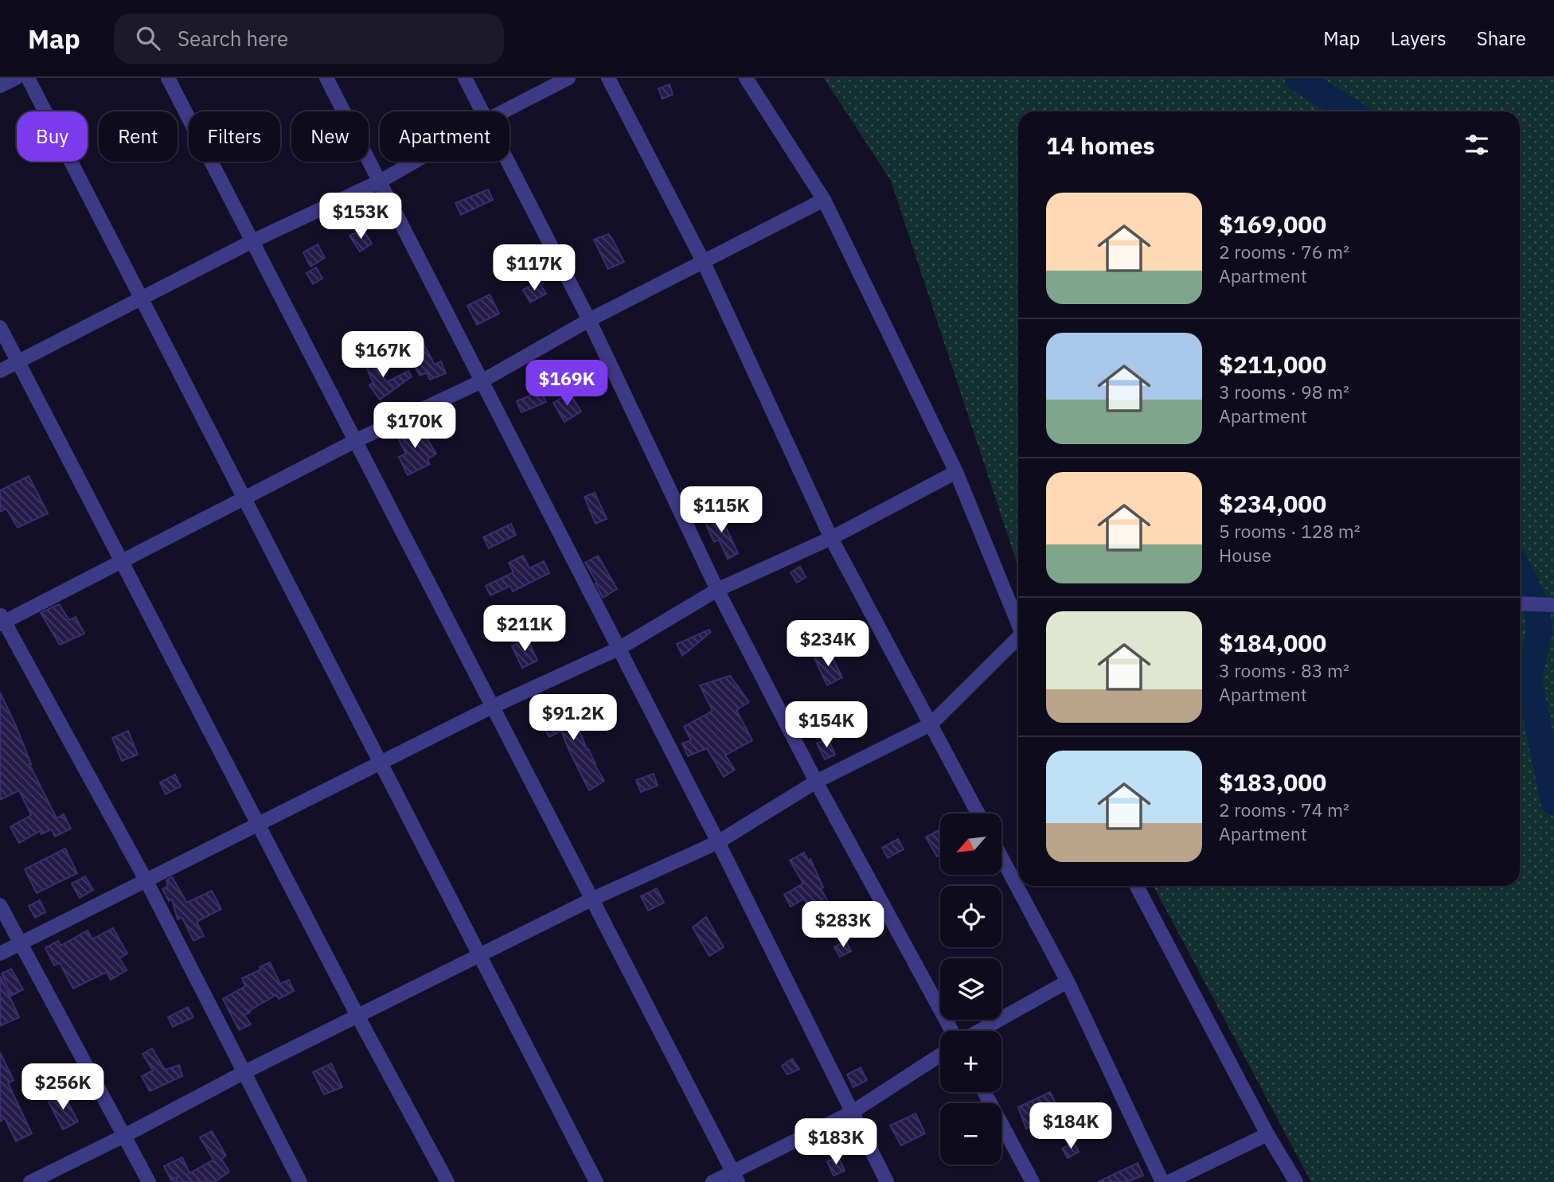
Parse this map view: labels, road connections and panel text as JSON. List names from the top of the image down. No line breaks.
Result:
{"north":"bottom left","page":{"header":"Map","search":"Search here","nav":["Map","Layers","Share"],"chip":["Buy","Rent","Filters","New","Apartment"],"heading":"14 homes","list":[{"name":"$169,000","note":"2 rooms · 76 m² · Apartment"},{"name":"$211,000","note":"3 rooms · 98 m² · Apartment"},{"name":"$234,000","note":"5 rooms · 128 m² · House"},{"name":"$184,000","note":"3 rooms · 83 m² · Apartment"},{"name":"$183,000","note":"2 rooms · 74 m² · Apartment"}],"price":["$153K","$117K","$167K","$169K","$170K","$115K","$211K","$234K","$91.2K","$154K","$283K","$256K","$184K","$183K"],"map_buttons":["+","−"]}}
